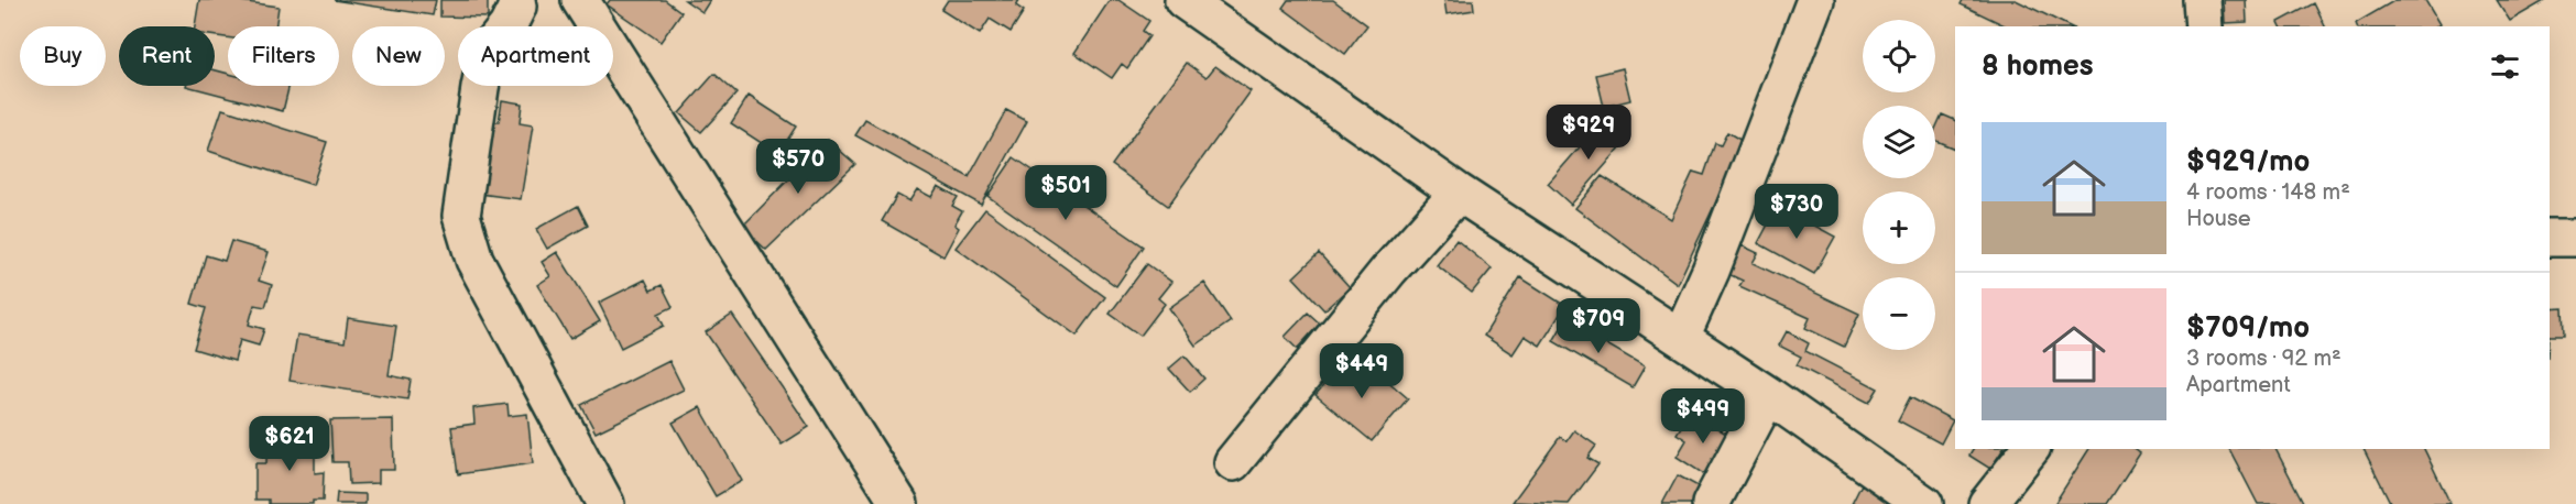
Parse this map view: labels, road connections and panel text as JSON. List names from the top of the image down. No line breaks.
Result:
{"page":{"map_buttons":["+","−"],"chip":["Buy","Rent","Filters","New","Apartment"],"heading":"8 homes","price":["$929","$570","$501","$730","$709","$449","$499","$621"],"list":[{"name":"$929/mo","note":"4 rooms · 148 m² · House"},{"name":"$709/mo","note":"3 rooms · 92 m² · Apartment"}]}}
